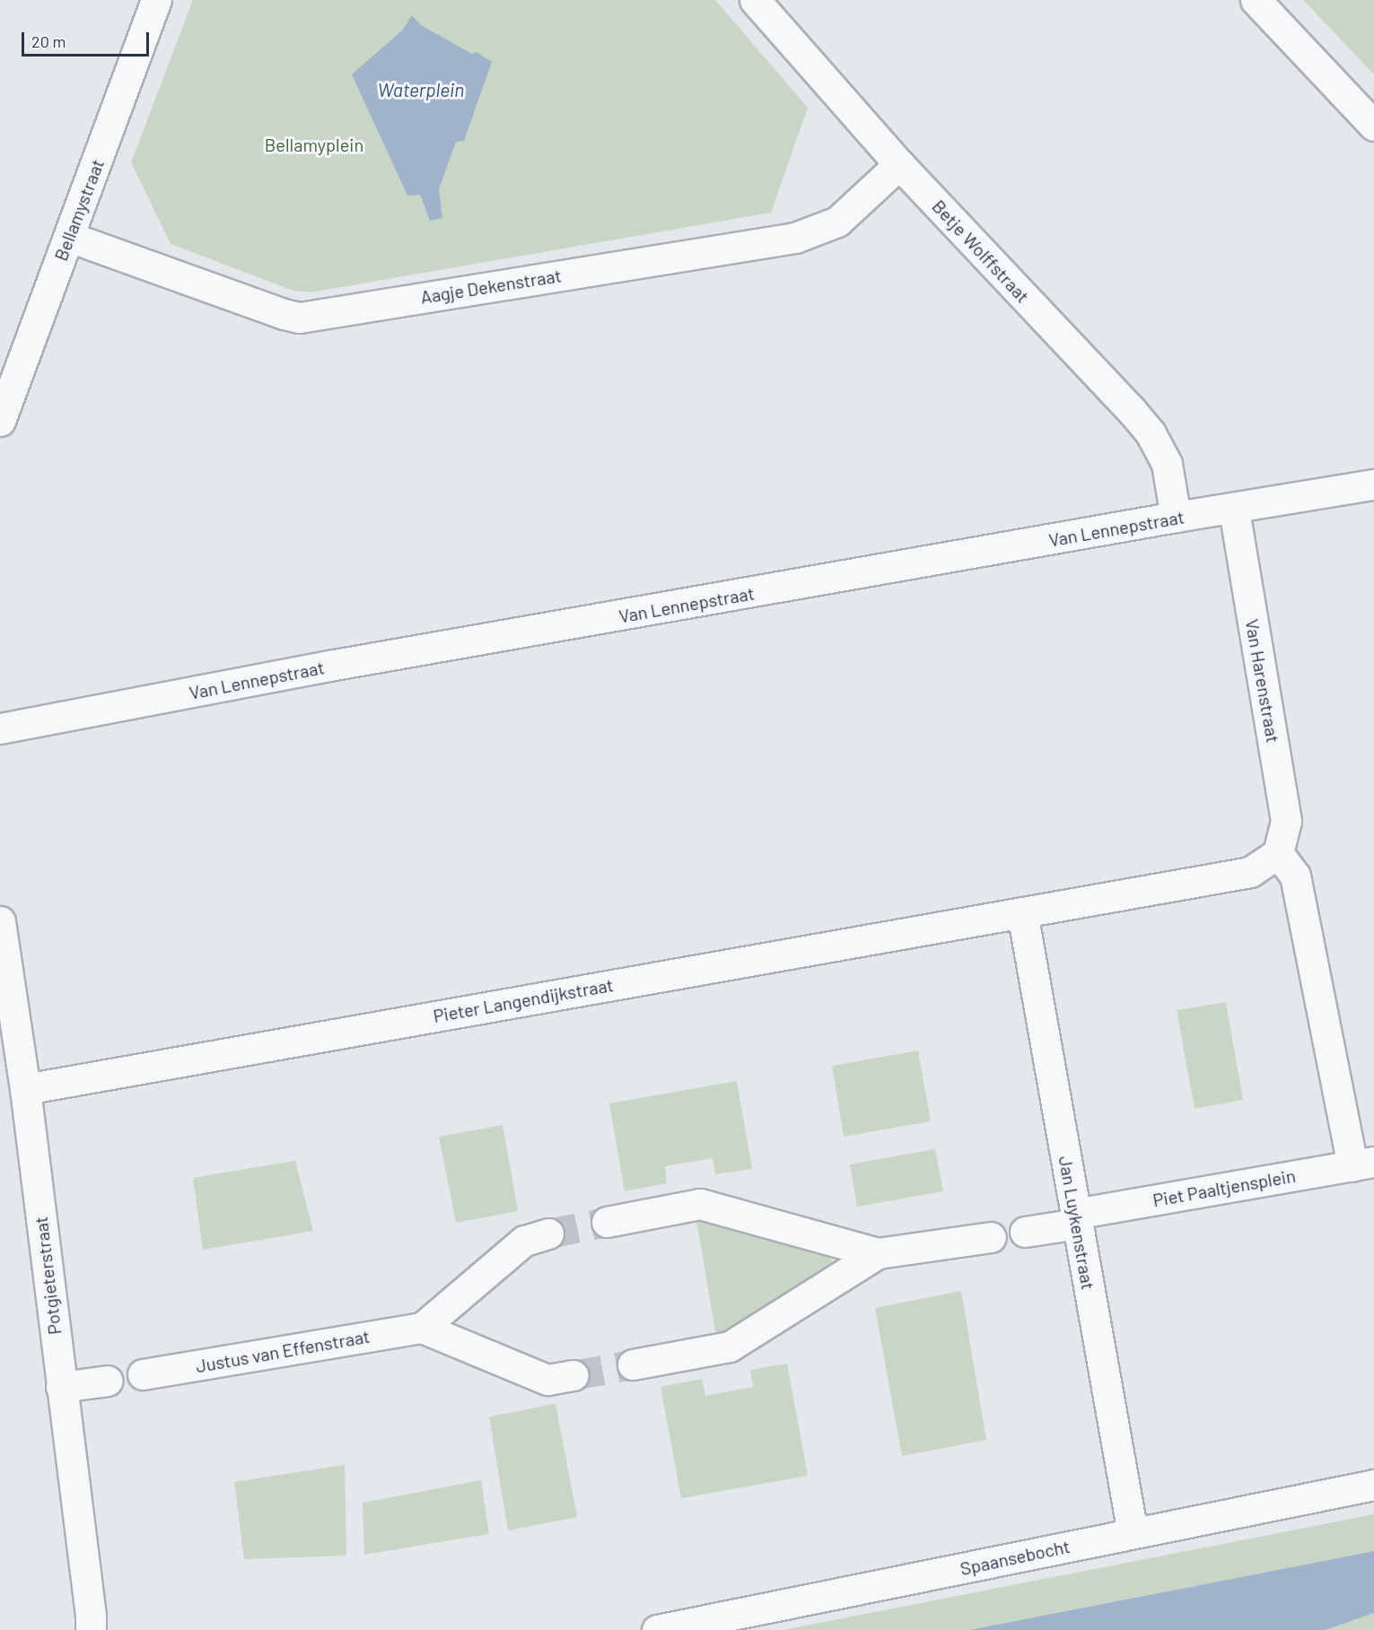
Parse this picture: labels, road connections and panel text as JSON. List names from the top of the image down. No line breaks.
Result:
{"streets":{"street":["Bellamystraat","Betje Wolffstraat","Aagje Dekenstraat","Van Lennepstraat","Van Harenstraat","Pieter Langendijkstraat","Piet Paaltjensplein","Jan Luykenstraat","Potgieterstraat","Justus van Effenstraat","Spaansebocht"]},"crossings":[["Bellamystraat","Aagje Dekenstraat"],["Betje Wolffstraat","Aagje Dekenstraat"],["Betje Wolffstraat","Van Lennepstraat"],["Van Lennepstraat","Van Harenstraat"],["Pieter Langendijkstraat","Jan Luykenstraat"],["Pieter Langendijkstraat","Potgieterstraat"],["Piet Paaltjensplein","Jan Luykenstraat"],["Jan Luykenstraat","Spaansebocht"]],"water":["Waterplein"],"parks":["Bellamyplein"],"scale_bar":"20 m"}
